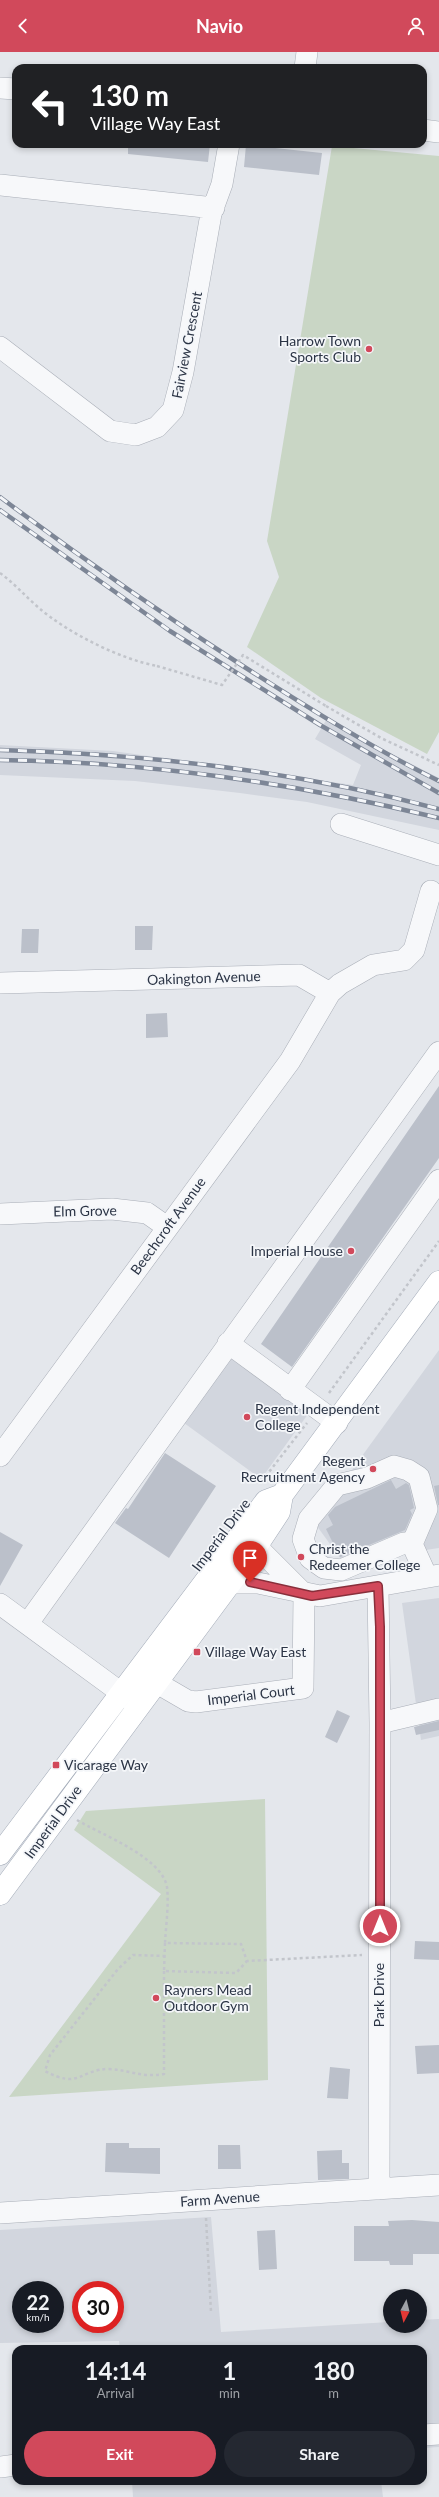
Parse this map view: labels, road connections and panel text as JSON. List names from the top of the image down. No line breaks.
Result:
{"streets":{"main road":["Imperial Drive"],"street":["Fairview Crescent","Oakington Avenue","Elm Grove","Beechcroft Avenue","Imperial Court","Park Drive","Farm Avenue"]},"crossings":[["Oakington Avenue","Beechcroft Avenue"],["Elm Grove","Beechcroft Avenue"],["Imperial Drive","Imperial Court"],["Park Drive","Farm Avenue"]],"places":{"other":["Harrow Town Sports Club","Imperial House","Regent Independent College","Regent Recruitment Agency","Christ the Redeemer College","Rayners Mead Outdoor Gym"],"transit":["Village Way East","Vicarage Way"]},"north":"bottom","page":{"header":"Navio","turn":["130 m","Village Way East"],"speed":"22 km/h","limit":"30","eta":["14:14","Arrival","1","min","180","m"],"buttons":["Exit","Share"]}}
